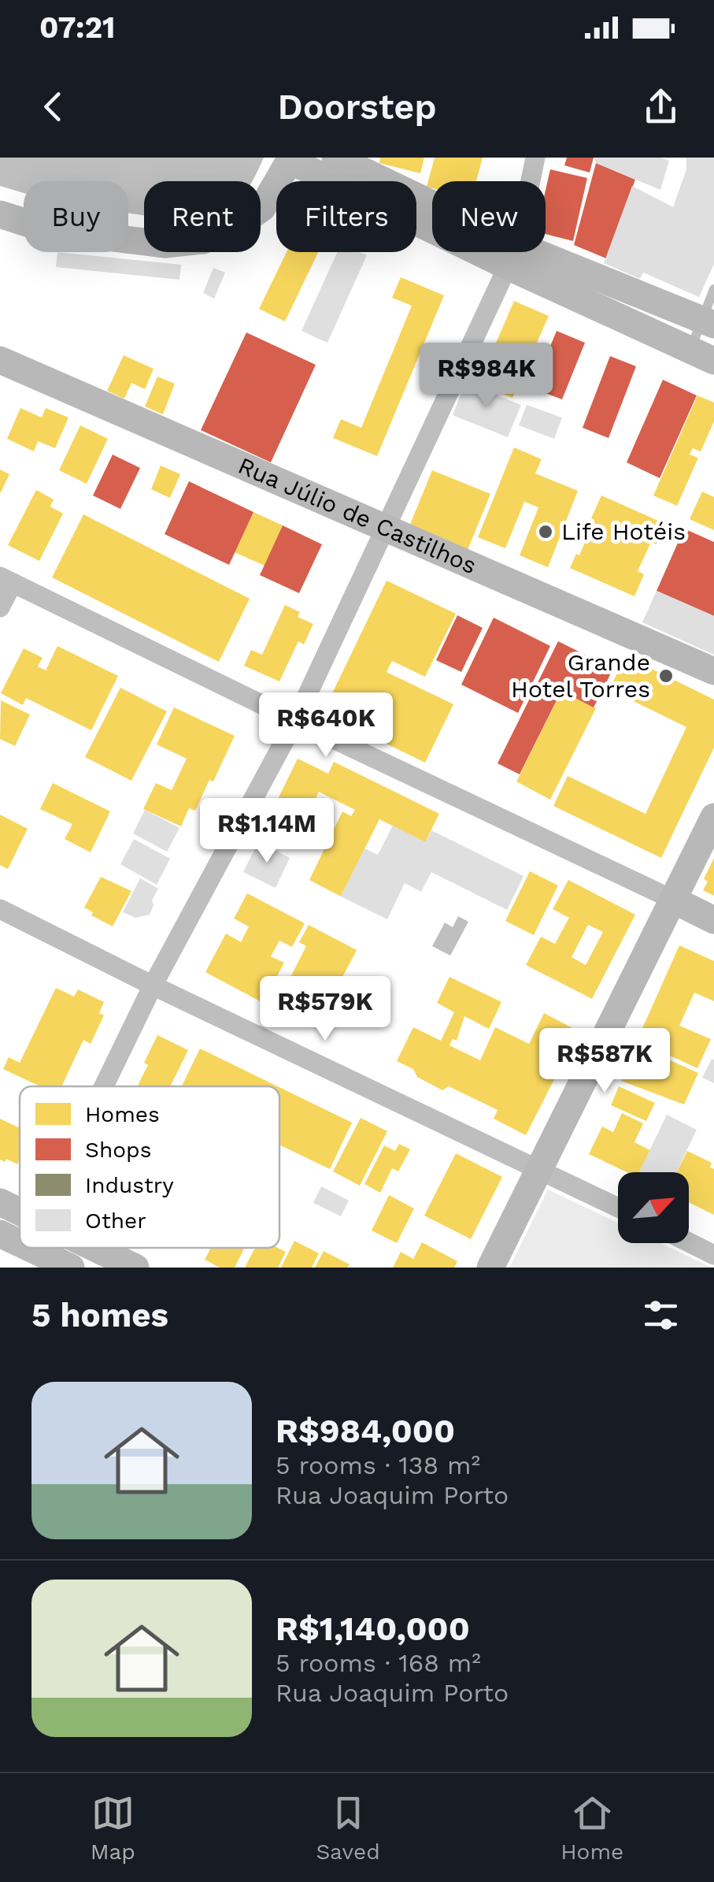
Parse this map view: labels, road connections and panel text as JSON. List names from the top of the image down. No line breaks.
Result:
{"streets":{"street":["Rua Júlio de Castilhos"]},"places":["Life Hotéis","Grande Hotel Torres"],"legend":["Homes","Shops","Industry","Other"],"north":"top right","page":{"status":"07:21","header":"Doorstep","chip":["Buy","Rent","Filters","New"],"price":["R$984K","R$640K","R$1.14M","R$579K","R$587K"],"heading":"5 homes","list":[{"name":"R$984,000","note":"5 rooms · 138 m² · Rua Joaquim Porto"},{"name":"R$1,140,000","note":"5 rooms · 168 m² · Rua Joaquim Porto"}],"tabs":["Map","Saved","Home"]}}
